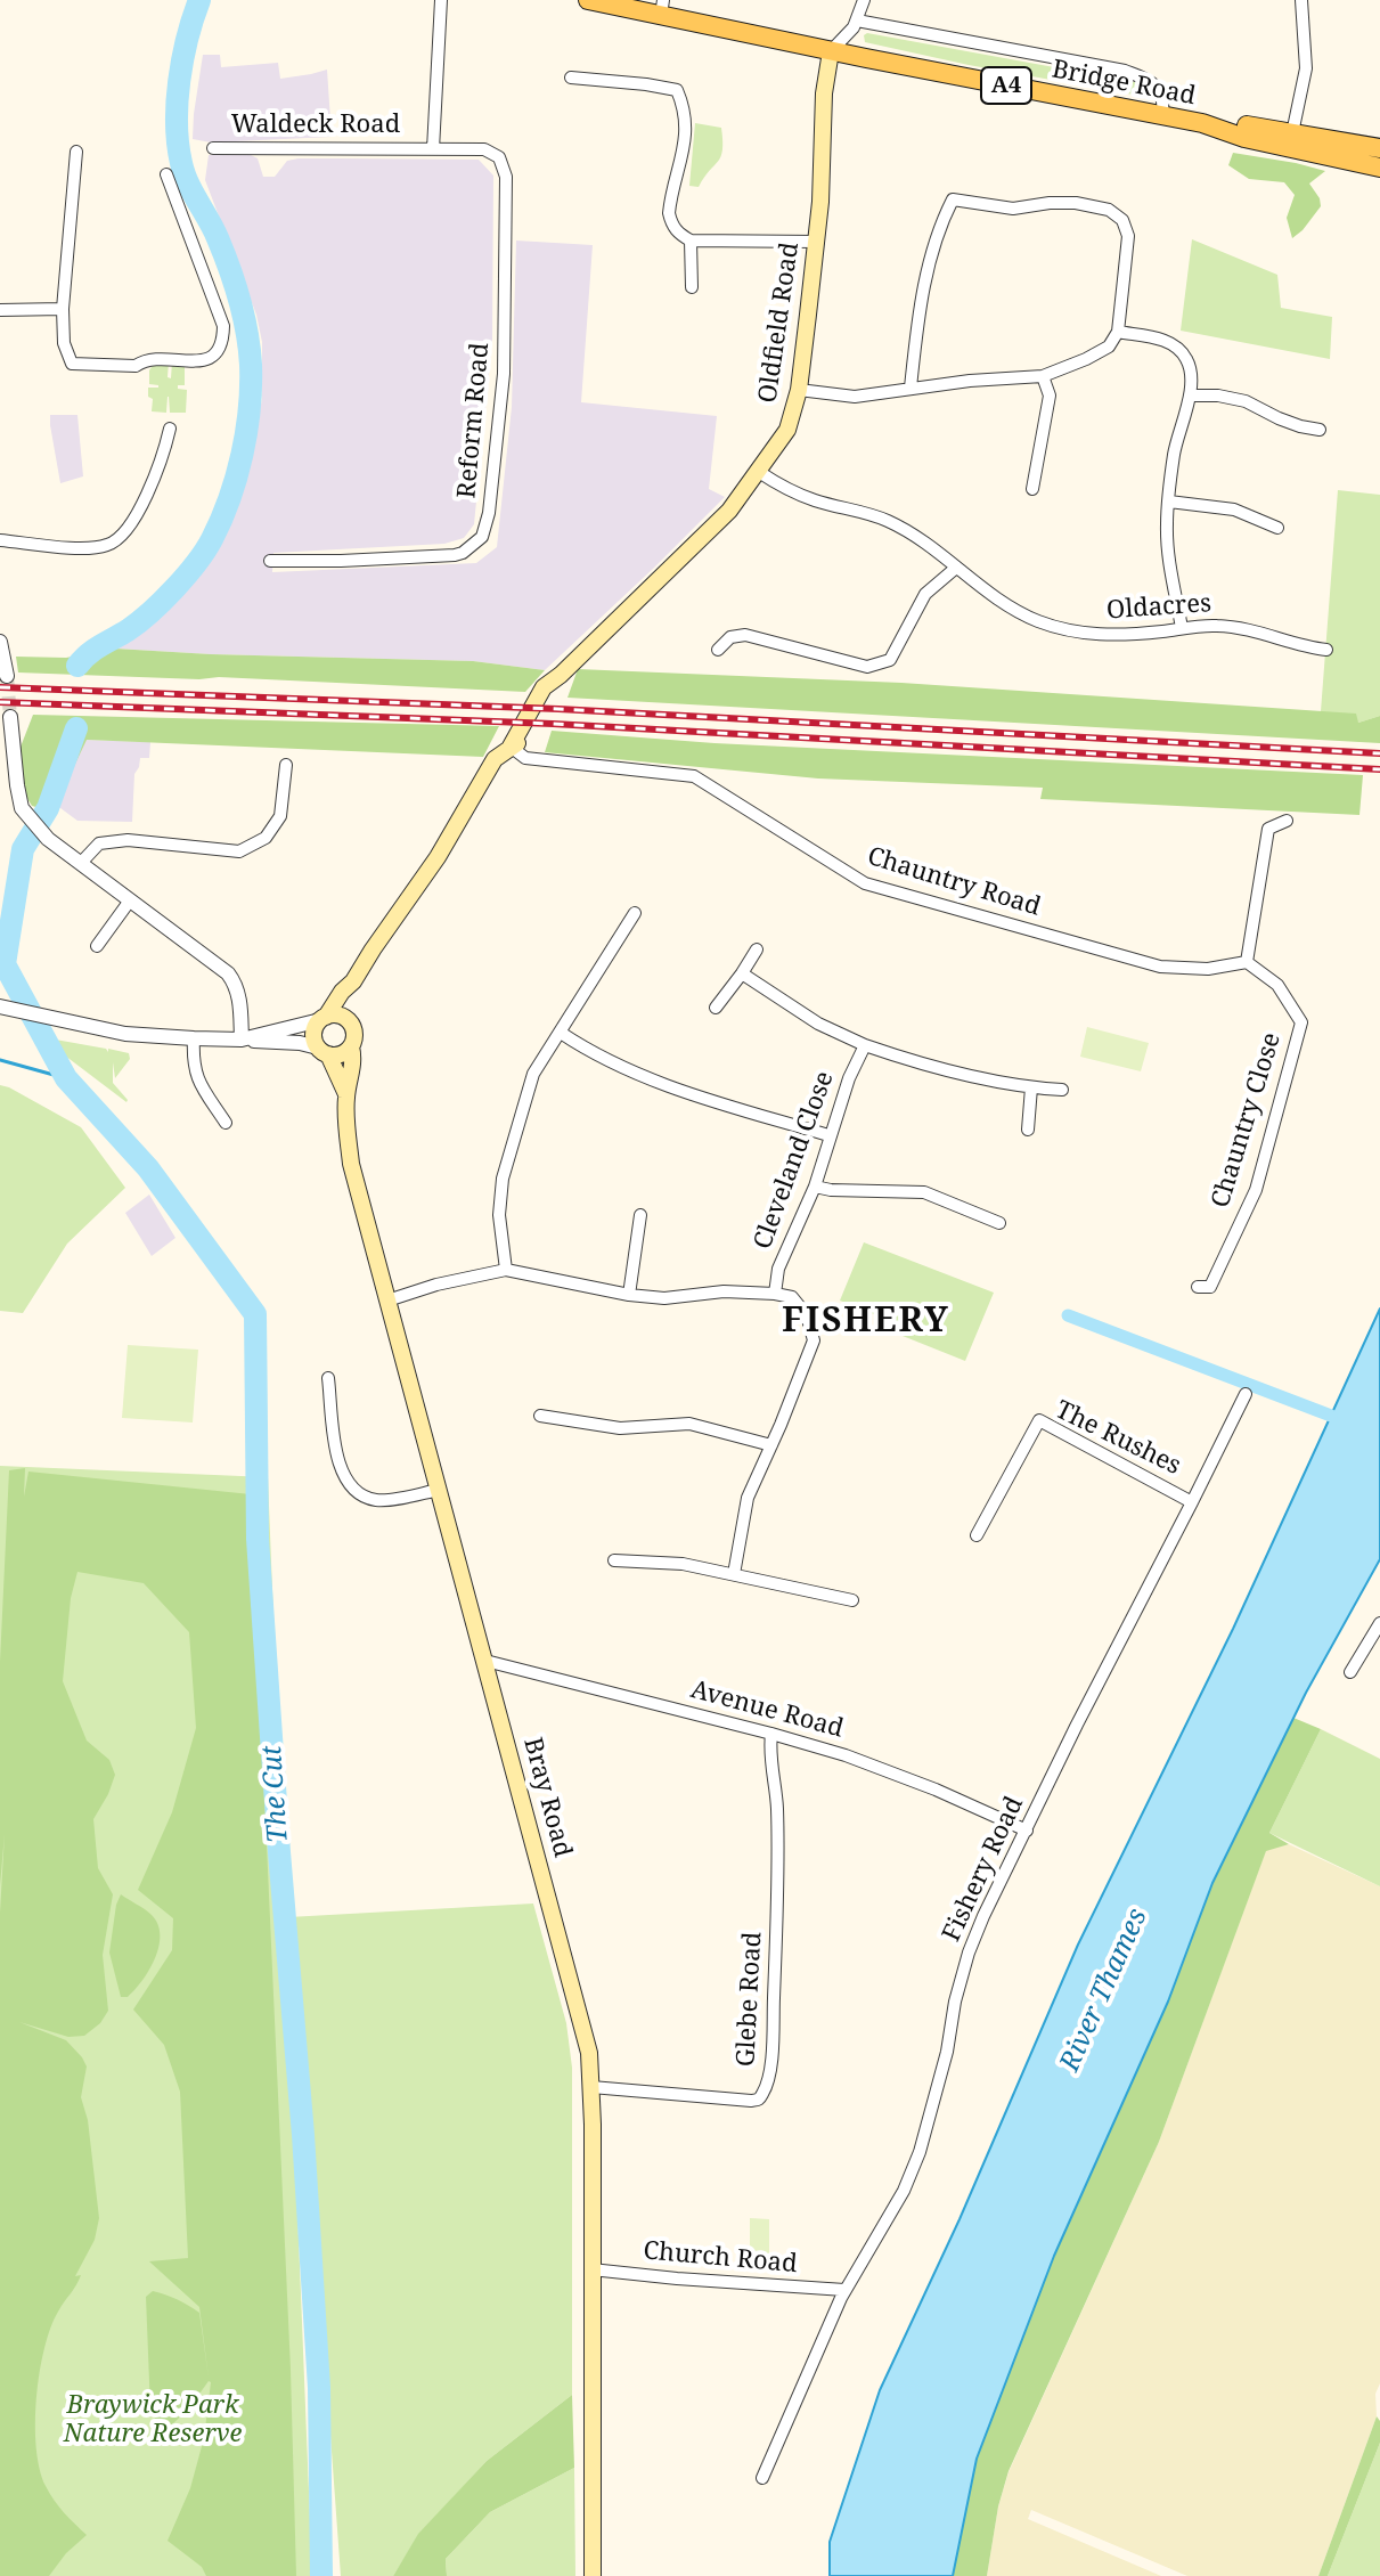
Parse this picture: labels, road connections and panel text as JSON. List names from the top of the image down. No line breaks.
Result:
{"streets":{"main road":["Bridge Road","A4","Oldfield Road","Bray Road"],"street":["Waldeck Road","Reform Road","Oldacres","Chauntry Road","Chauntry Close","Cleveland Close","The Rushes","Avenue Road","Fishery Road","Glebe Road","Church Road"]},"crossings":[["Bridge Road","A4"],["Bridge Road","Oldfield Road"],["Waldeck Road","Reform Road"],["Oldfield Road","Oldacres"],["Oldfield Road","Chauntry Road"],["Oldfield Road","Bray Road"],["Chauntry Road","Chauntry Close"],["The Rushes","Fishery Road"],["Avenue Road","Bray Road"],["Avenue Road","Fishery Road"],["Avenue Road","Glebe Road"],["Bray Road","Glebe Road"],["Bray Road","Church Road"],["Fishery Road","Church Road"]],"districts":["FISHERY"],"water":["The Cut","River Thames"],"parks":["Braywick Park Nature Reserve"]}
